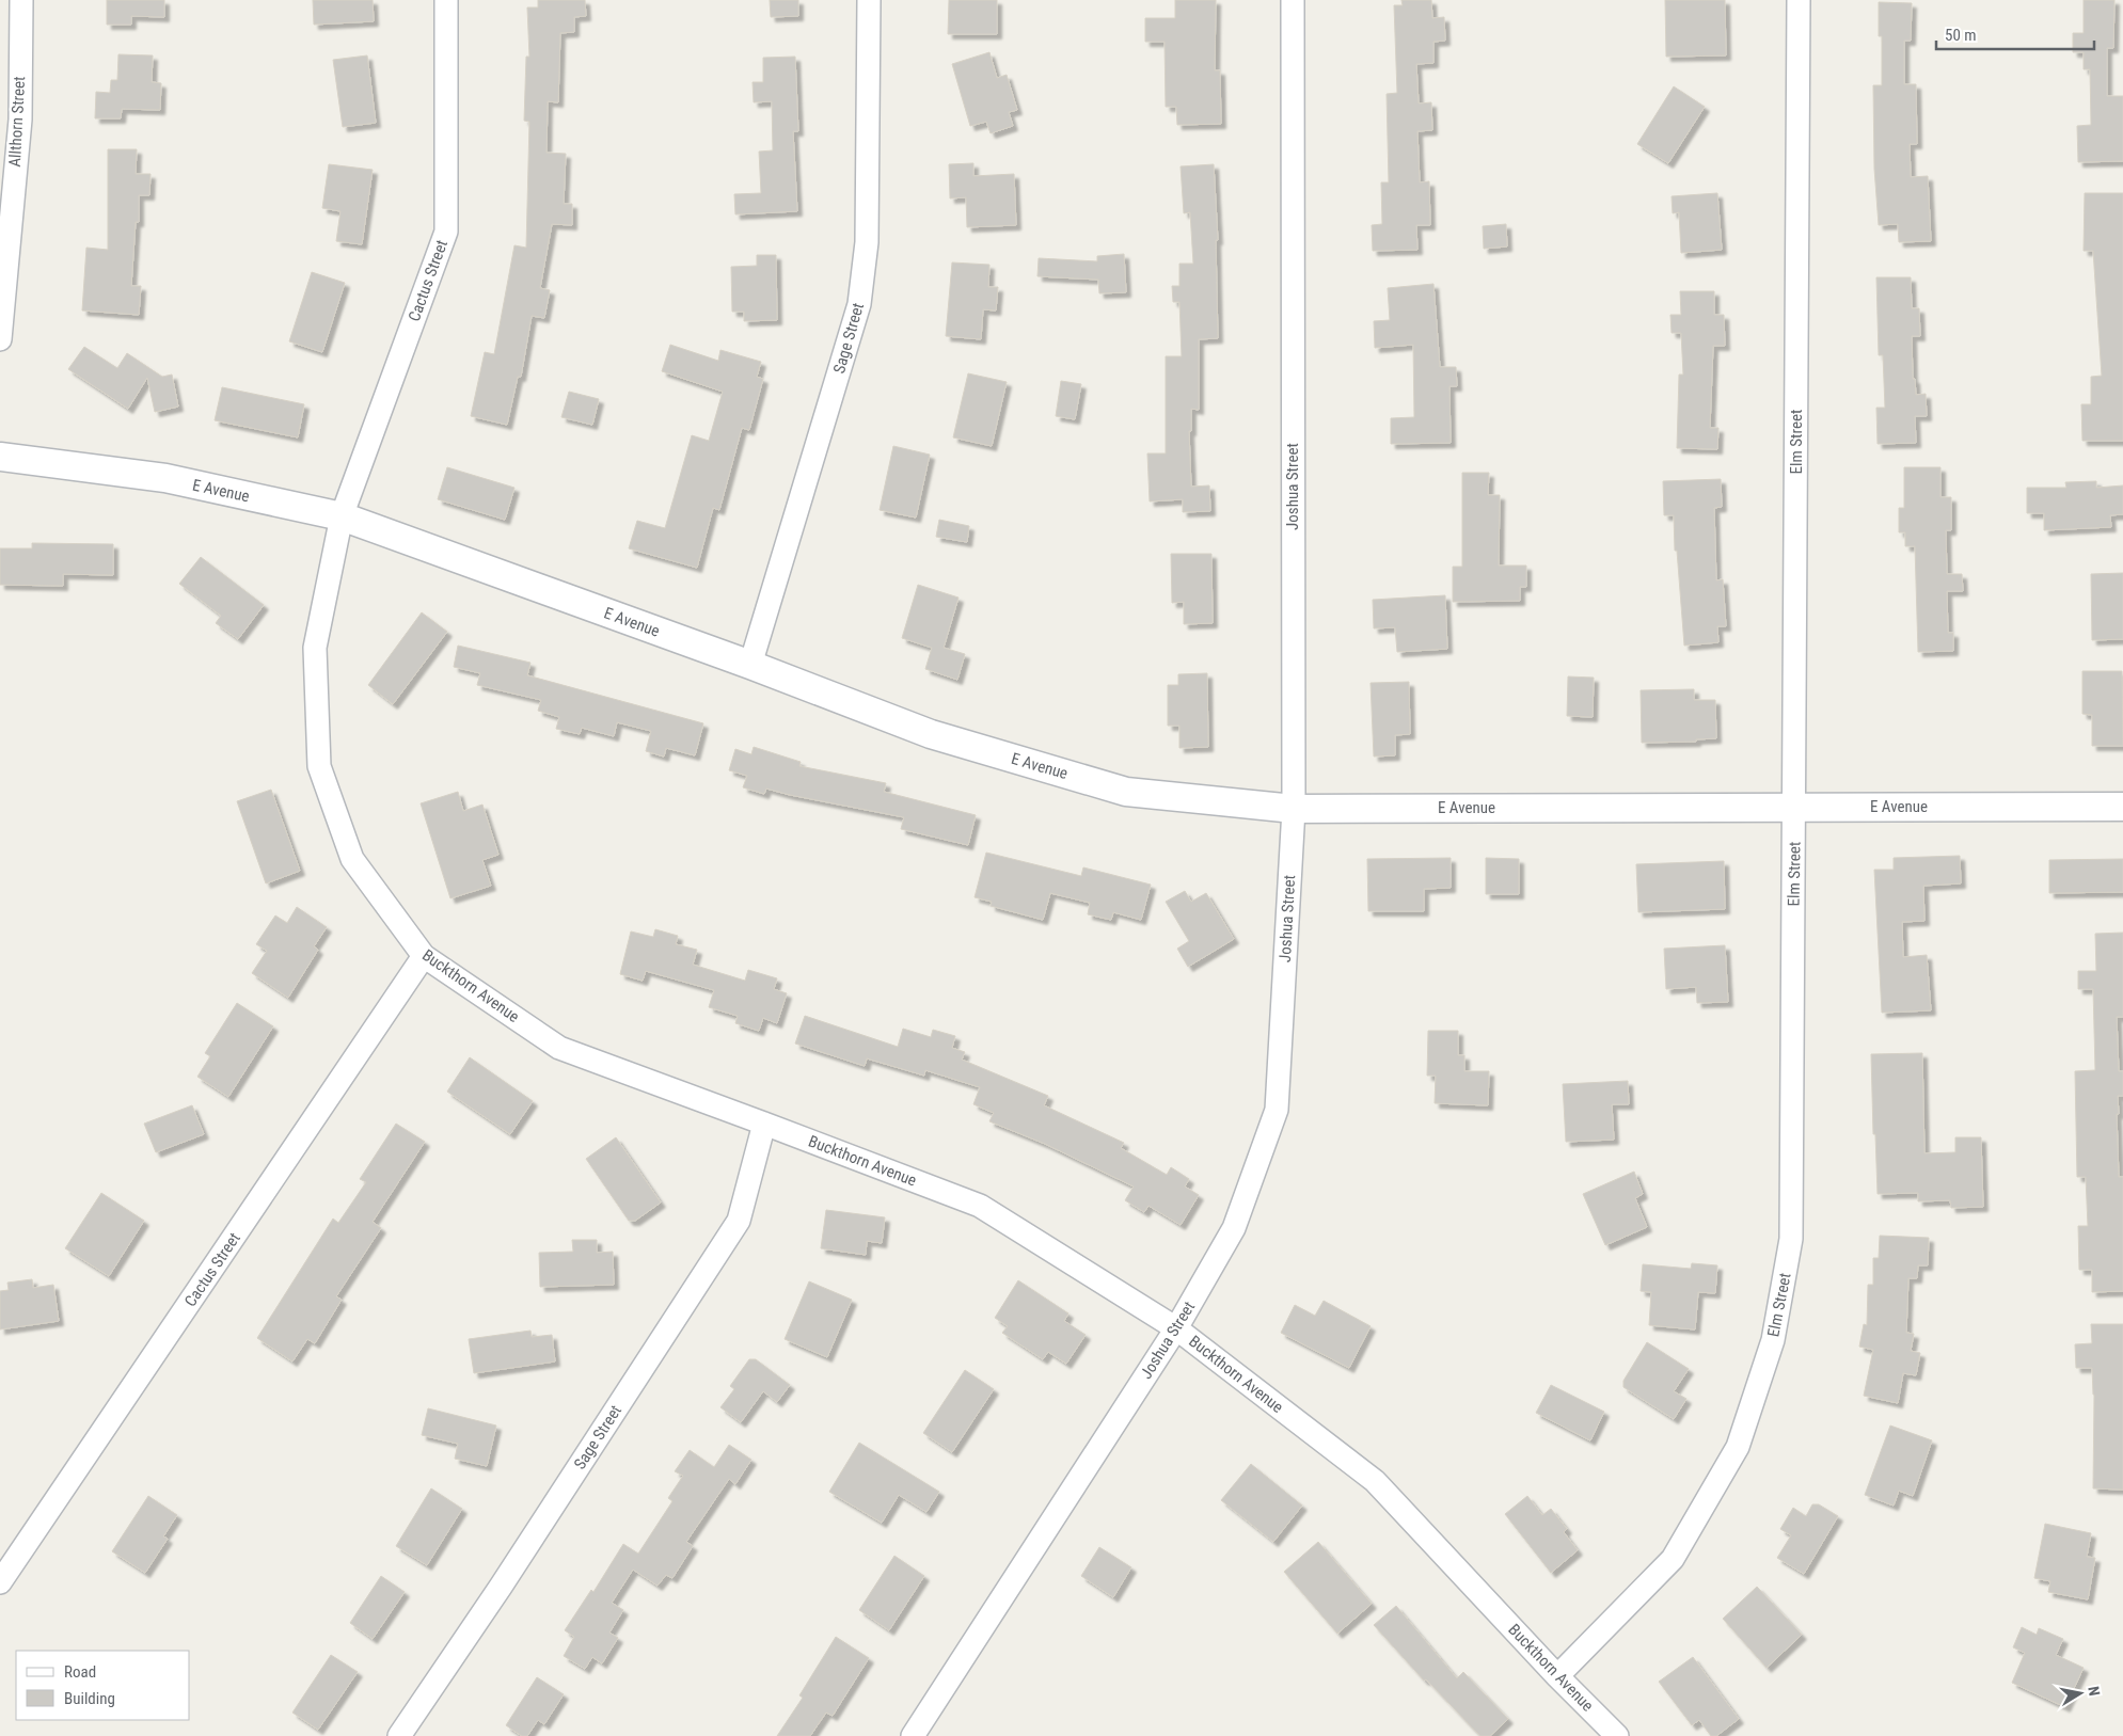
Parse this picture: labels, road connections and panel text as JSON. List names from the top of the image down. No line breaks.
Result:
{"streets":{"street":["Allthorn Street","Cactus Street","Sage Street","Elm Street","Joshua Street","E Avenue","Buckthorn Avenue"]},"crossings":[["Cactus Street","E Avenue"],["Cactus Street","Buckthorn Avenue"],["Sage Street","E Avenue"],["Sage Street","Buckthorn Avenue"],["Elm Street","E Avenue"],["Elm Street","Buckthorn Avenue"],["Joshua Street","E Avenue"],["Joshua Street","Buckthorn Avenue"],["E Avenue","Buckthorn Avenue"]],"legend":["Road","Building"],"scale_bar":"50 m","north":"right"}
